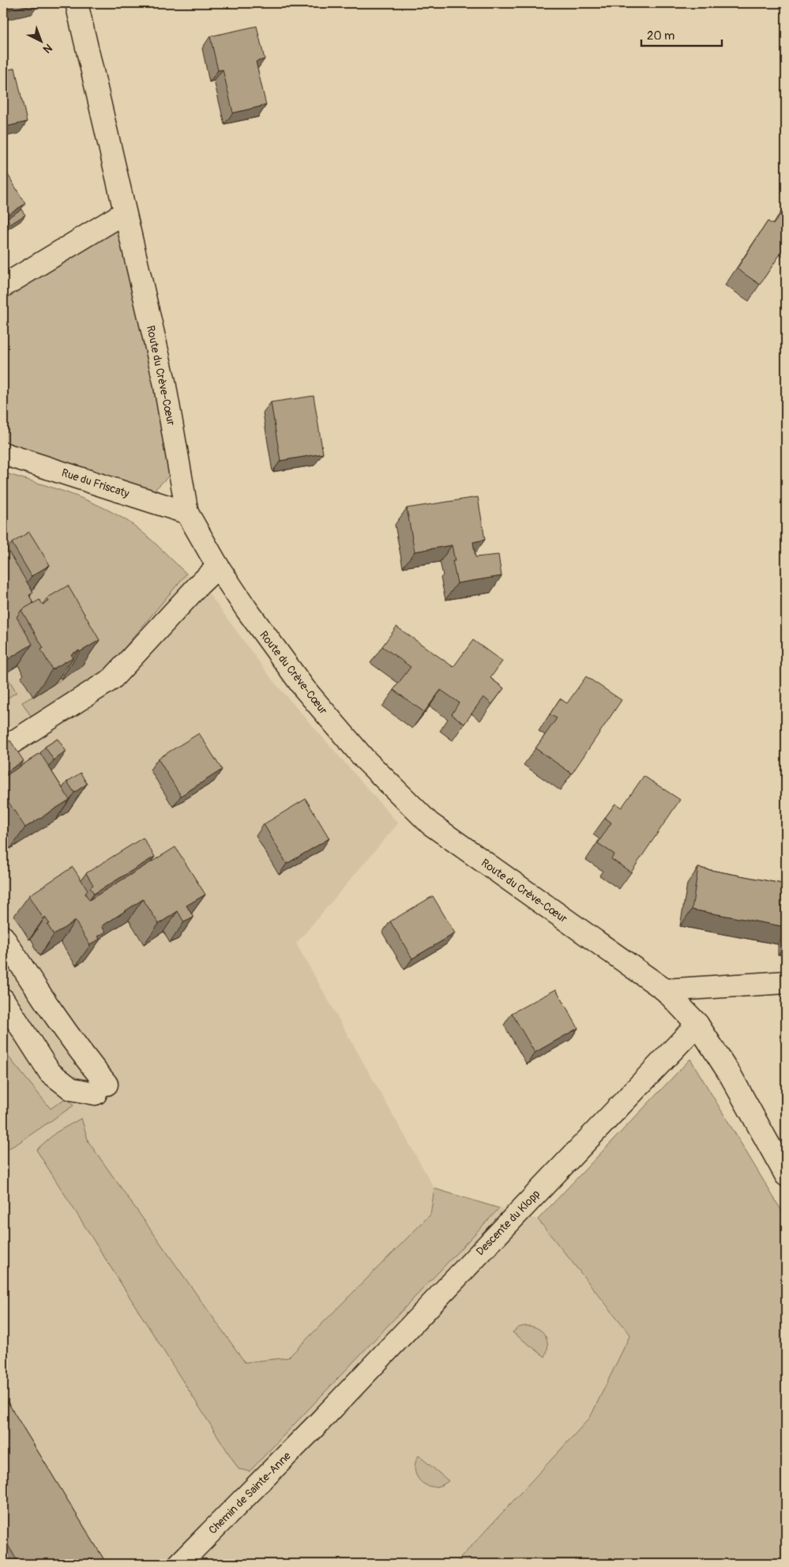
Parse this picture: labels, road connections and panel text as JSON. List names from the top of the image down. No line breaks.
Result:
{"streets":{"street":["Route du Crève-Cœur","Rue du Friscaty","Descente du Klopp","Chemin de Sainte-Anne"]},"crossings":[["Route du Crève-Cœur","Rue du Friscaty"],["Route du Crève-Cœur","Descente du Klopp"],["Descente du Klopp","Chemin de Sainte-Anne"]],"scale_bar":"20 m","north":"bottom right"}
